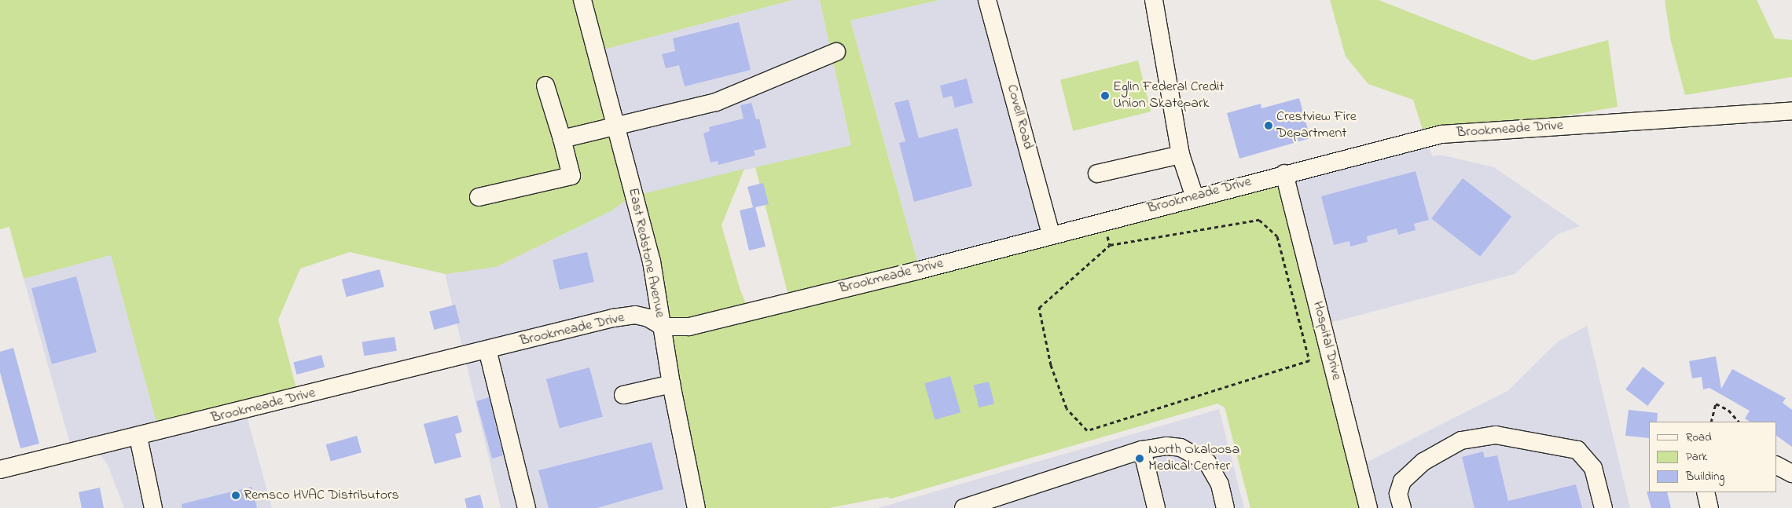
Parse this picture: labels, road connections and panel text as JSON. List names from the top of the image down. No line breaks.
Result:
{"streets":{"street":["Covell Road","Brookmeade Drive","East Redstone Avenue","Hospital Drive"]},"crossings":[["Covell Road","Brookmeade Drive"],["Brookmeade Drive","East Redstone Avenue"],["Brookmeade Drive","Hospital Drive"]],"places":["Eglin Federal Credit Union Skatepark","Crestview Fire Department","North Okaloosa Medical Center","Remsco HVAC Distributors"],"legend":["Road","Park","Building"]}
